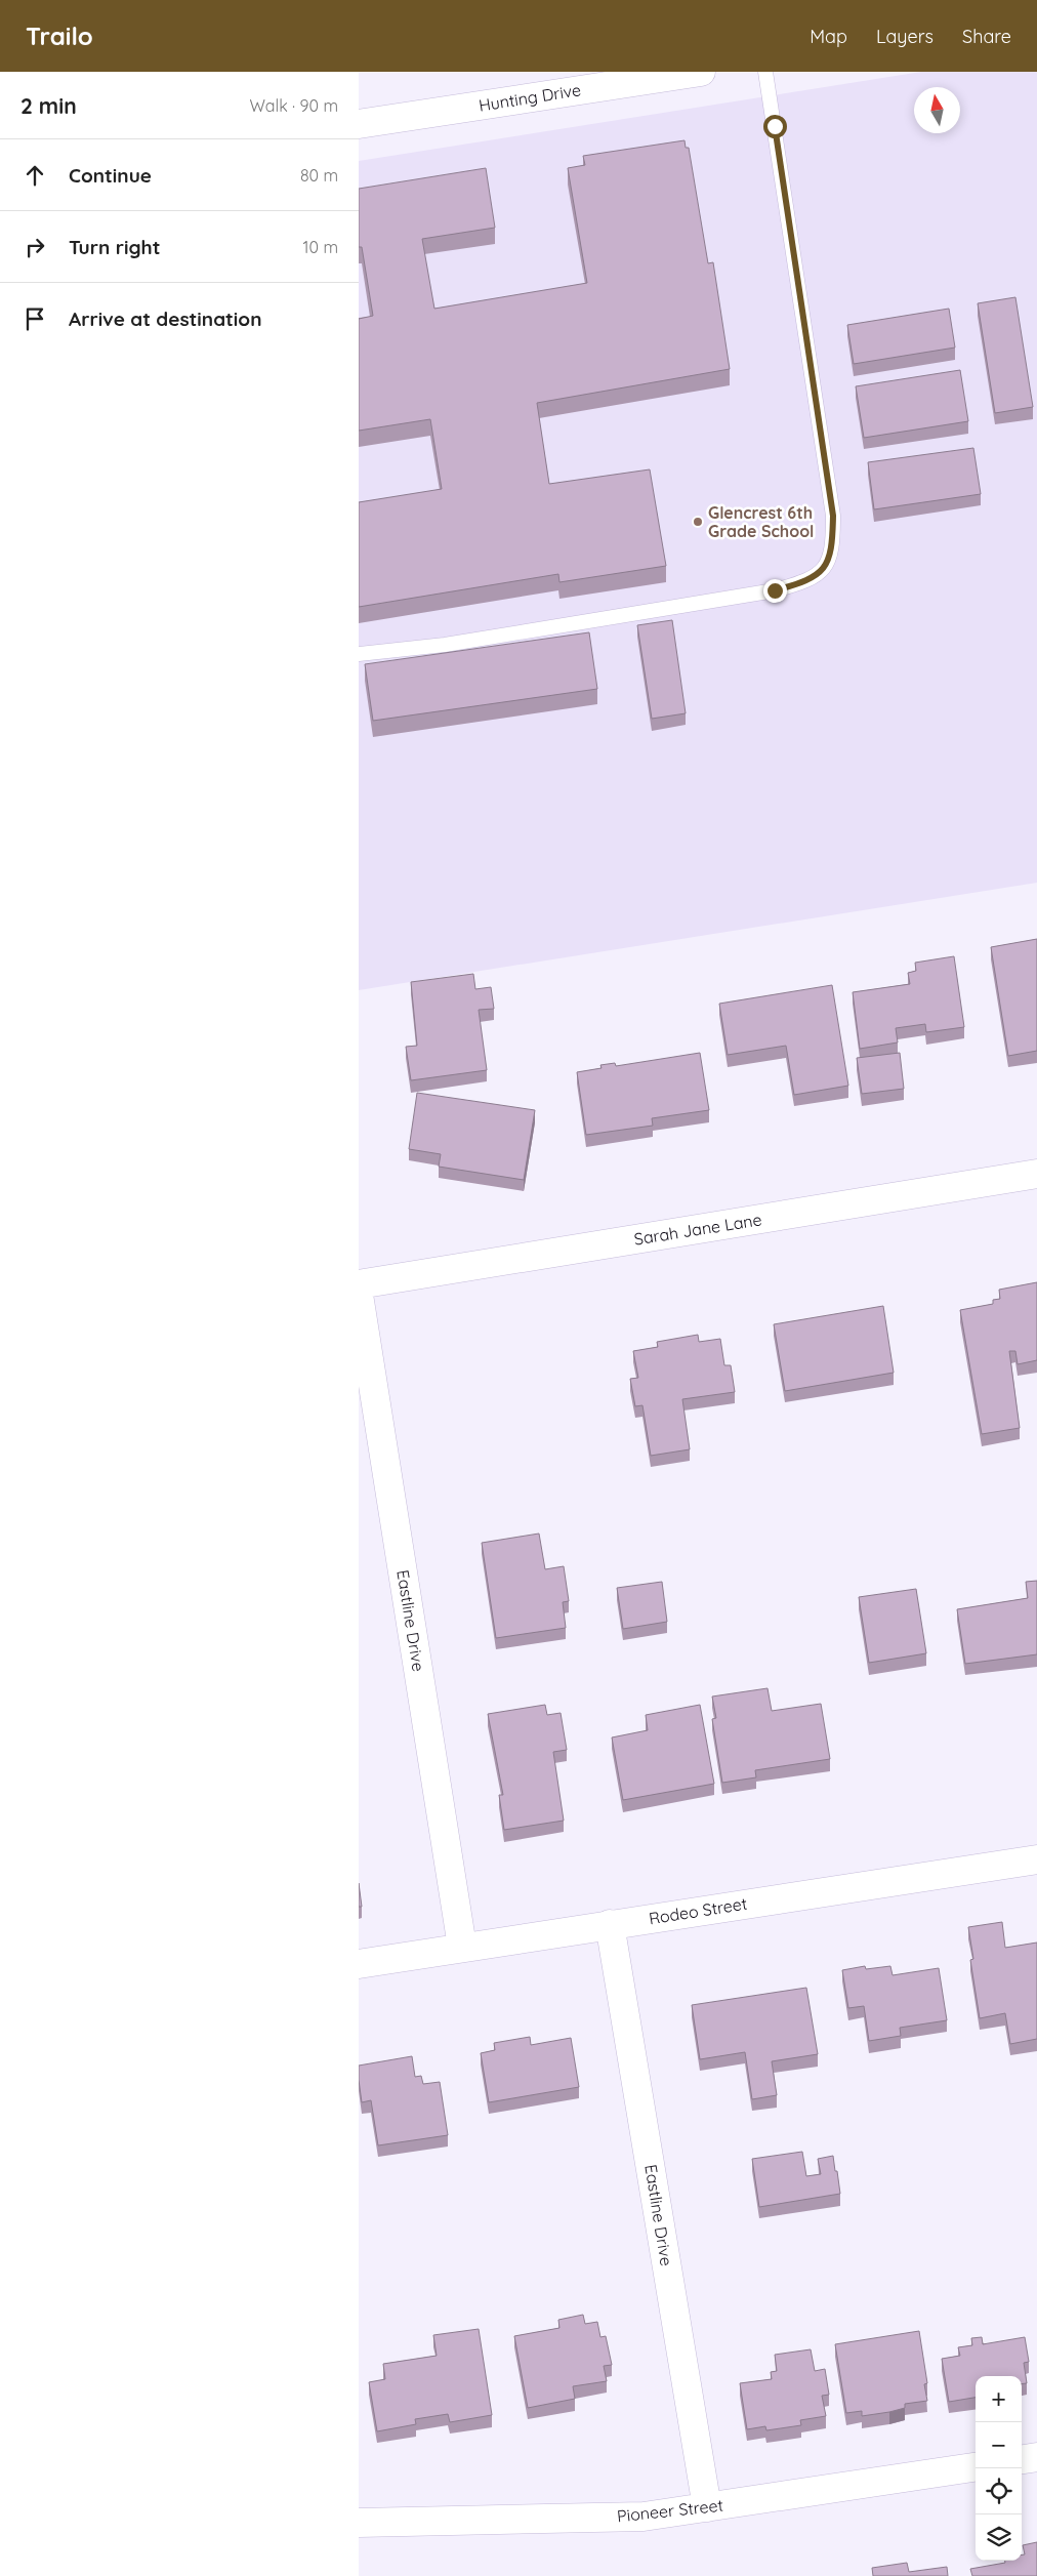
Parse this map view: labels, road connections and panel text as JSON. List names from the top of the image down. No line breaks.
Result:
{"streets":{"street":["Hunting Drive","Sarah Jane Lane","Eastline Drive","Rodeo Street","Pioneer Street"]},"crossings":[["Eastline Drive","Rodeo Street"],["Eastline Drive","Pioneer Street"]],"places":["Glencrest 6th Grade School"],"north":"top","page":{"header":"Trailo","nav":["Map","Layers","Share"],"heading":["2 min","Walk · 90 m"],"list":[["Continue","80 m"],["Turn right","10 m"],"Arrive at destination"],"map_buttons":["+","−"]}}
